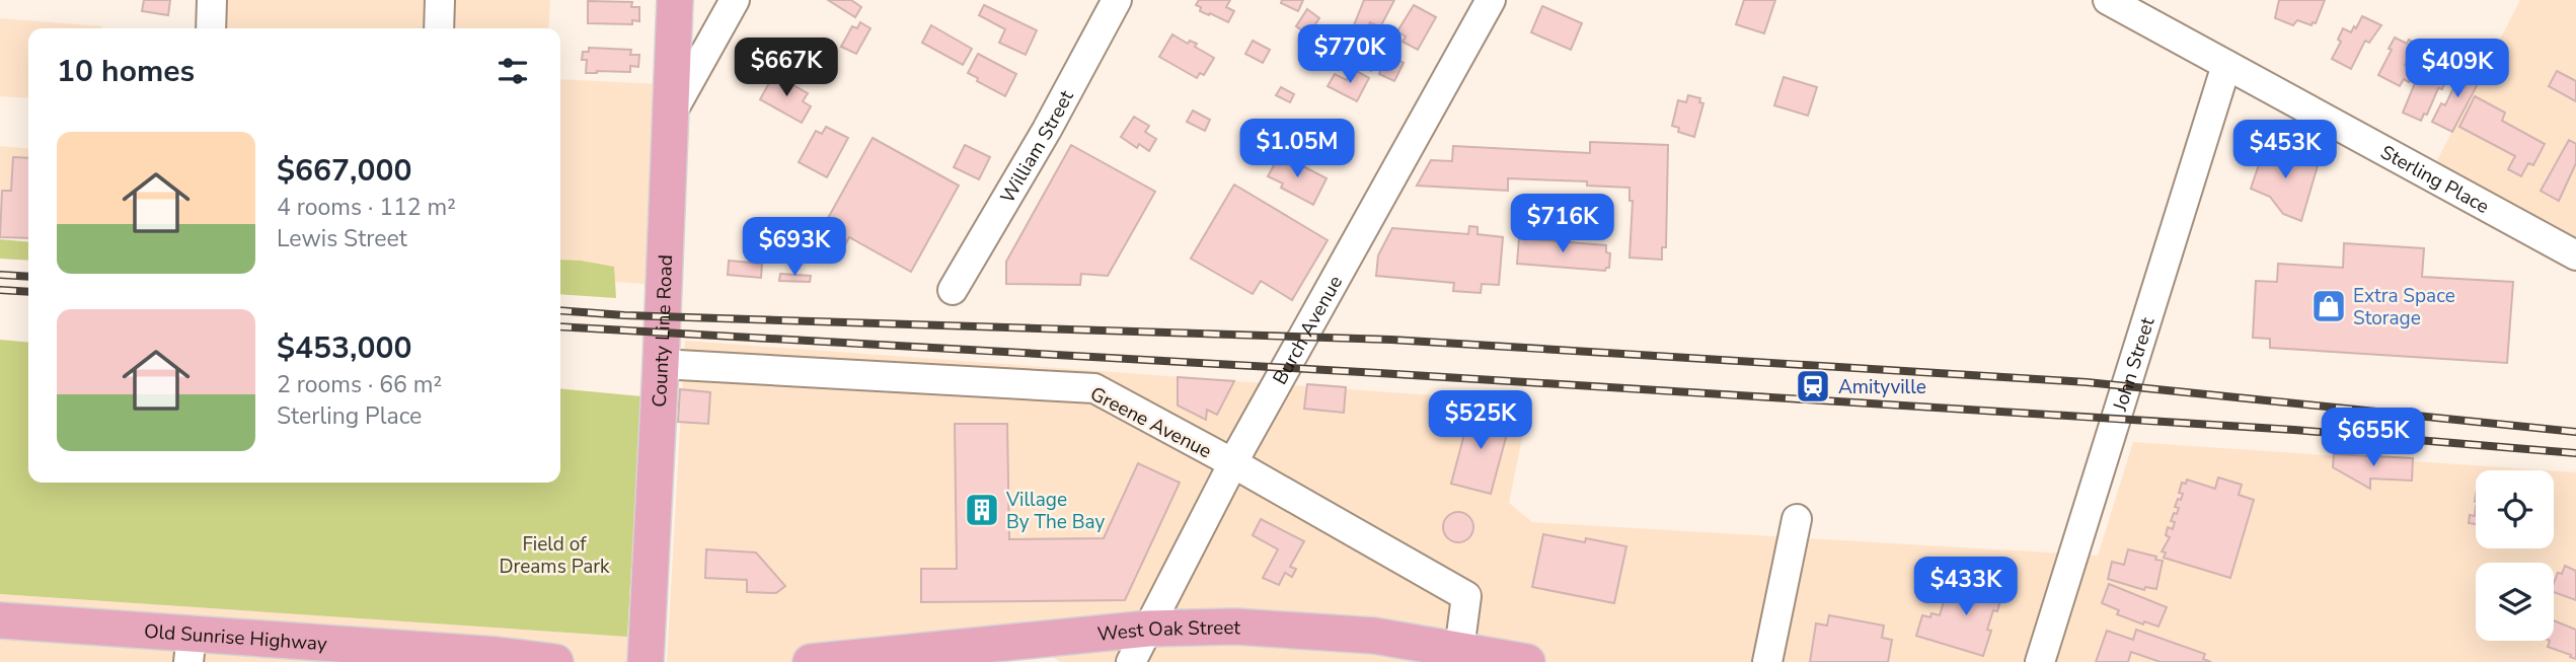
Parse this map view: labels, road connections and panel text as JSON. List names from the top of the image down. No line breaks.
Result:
{"streets":{"main road":["County Line Road","West Oak Street","Old Sunrise Highway"],"street":["William Street","Sterling Place","Burch Avenue","John Street","Greene Avenue"]},"crossings":[["Sterling Place","John Street"],["Burch Avenue","Greene Avenue"],["Burch Avenue","West Oak Street"],["County Line Road","Greene Avenue"],["Greene Avenue","West Oak Street"]],"parks":["Field of Dreams Park"],"places":{"shop":["Extra Space Storage"],"station":["Amityville"],"building":["Village By The Bay"]},"page":{"price":["$770K","$667K","$409K","$1.05M","$453K","$716K","$693K","$525K","$655K","$433K"],"heading":"10 homes","list":[{"name":"$667,000","note":"4 rooms · 112 m² · Lewis Street"},{"name":"$453,000","note":"2 rooms · 66 m² · Sterling Place"}]}}
